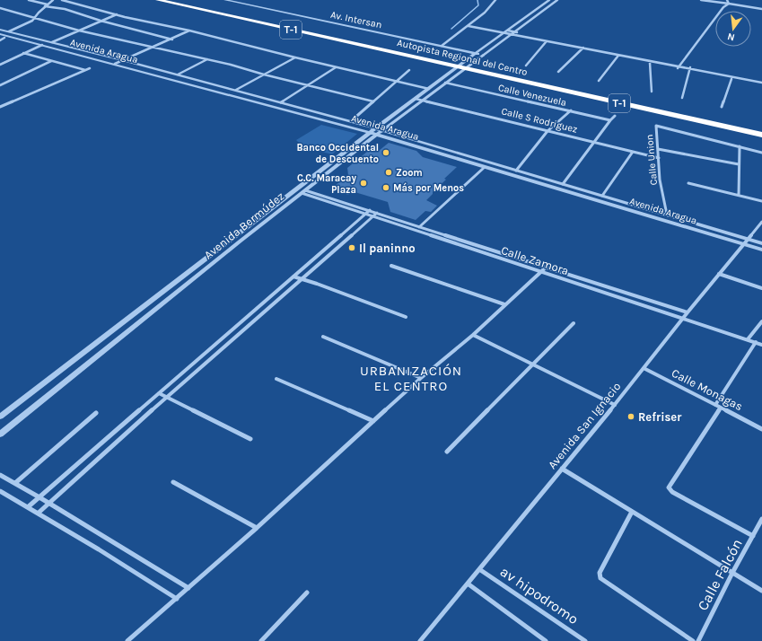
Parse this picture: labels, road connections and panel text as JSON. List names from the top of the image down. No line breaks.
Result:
{"streets":{"highway":["T-1","Autopista Regional del Centro"],"street":["Av. Intersan","Avenida Aragua","Calle Venezuela","Calle S Rodriguez","Calle Union","Avenida Bermúdez","Calle Zamora","Calle Monagas","Avenida San Ignacio","Calle Falcón","av hipodromo"]},"crossings":[["Av. Intersan","Avenida Bermúdez"],["Avenida Aragua","Calle Union"],["Avenida Aragua","Avenida Bermúdez"],["Avenida Aragua","Avenida San Ignacio"],["Calle Venezuela","Avenida Bermúdez"],["Calle S Rodriguez","Calle Union"],["Calle S Rodriguez","Avenida Bermúdez"],["Avenida Bermúdez","Calle Zamora"],["Calle Zamora","Avenida San Ignacio"],["Calle Monagas","Avenida San Ignacio"],["Avenida San Ignacio","av hipodromo"]],"districts":["URBANIZACIÓN EL CENTRO"],"places":["Banco Occidental de Descuento","Zoom","C.C. Maracay Plaza","Más por Menos","Il paninno","Refriser"],"north":"bottom"}
